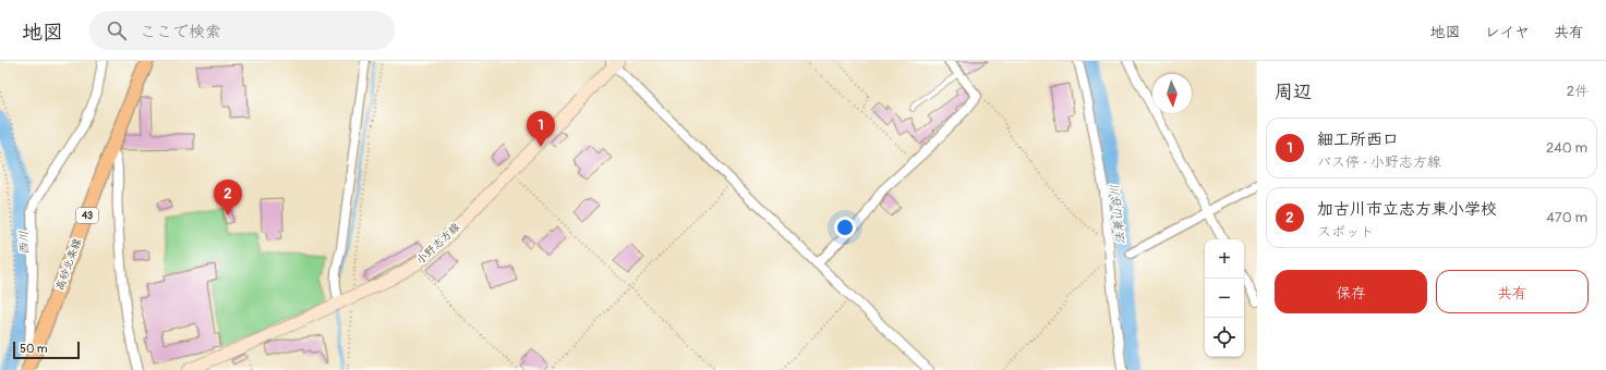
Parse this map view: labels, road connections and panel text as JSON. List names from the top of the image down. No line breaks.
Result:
{"streets":{"main road":["43","小野志方線","高砂北条線"]},"water":["法華山谷川","西川"],"scale_bar":"50 m","north":"bottom","page":{"header":"地図","search":"ここで検索","nav":["地図","レイヤ","共有"],"heading":["周辺","2件"],"pins":["1","2"],"list":[{"mark":"1","name":"細工所西口","note":"バス停 · 小野志方線","value":"240 m"},{"mark":"2","name":"加古川市立志方東小学校","note":"スポット","value":"470 m"}],"map_buttons":["+","−"],"buttons":["保存","共有"],"scale":"50 m"}}
